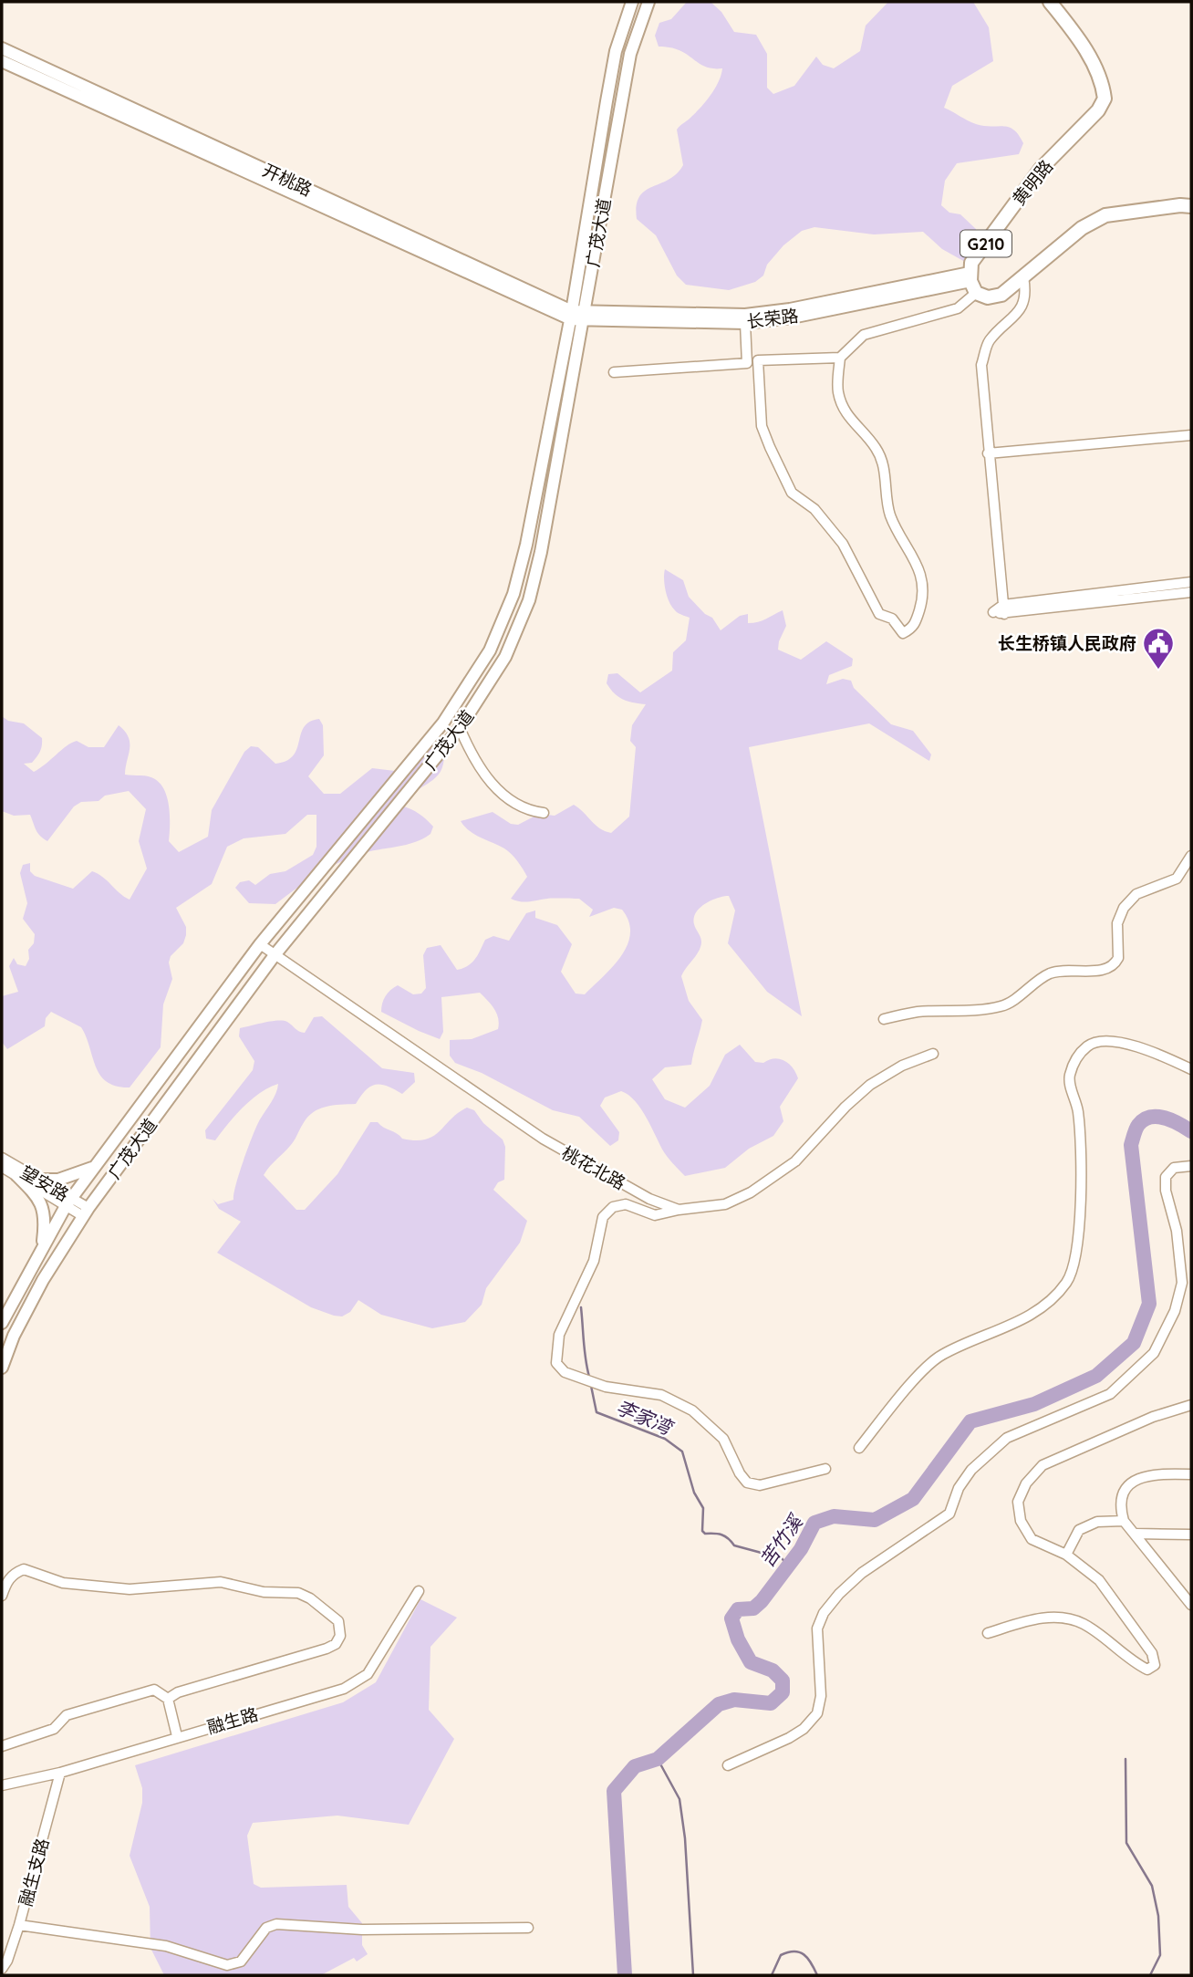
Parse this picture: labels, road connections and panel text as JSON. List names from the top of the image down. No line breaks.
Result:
{"streets":{"highway":["黄明路","G210"],"main road":["开桃路","广茂大道","长荣路"],"street":["桃花北路","望安路","融生路","融生支路"]},"crossings":[["开桃路","广茂大道"],["开桃路","长荣路"],["黄明路","G210"],["黄明路","长荣路"],["广茂大道","长荣路"],["广茂大道","桃花北路"],["广茂大道","望安路"],["G210","长荣路"],["融生路","融生支路"]],"water":["李家湾","苦竹溪"],"places":{"public building":["长生桥镇人民政府"]}}
